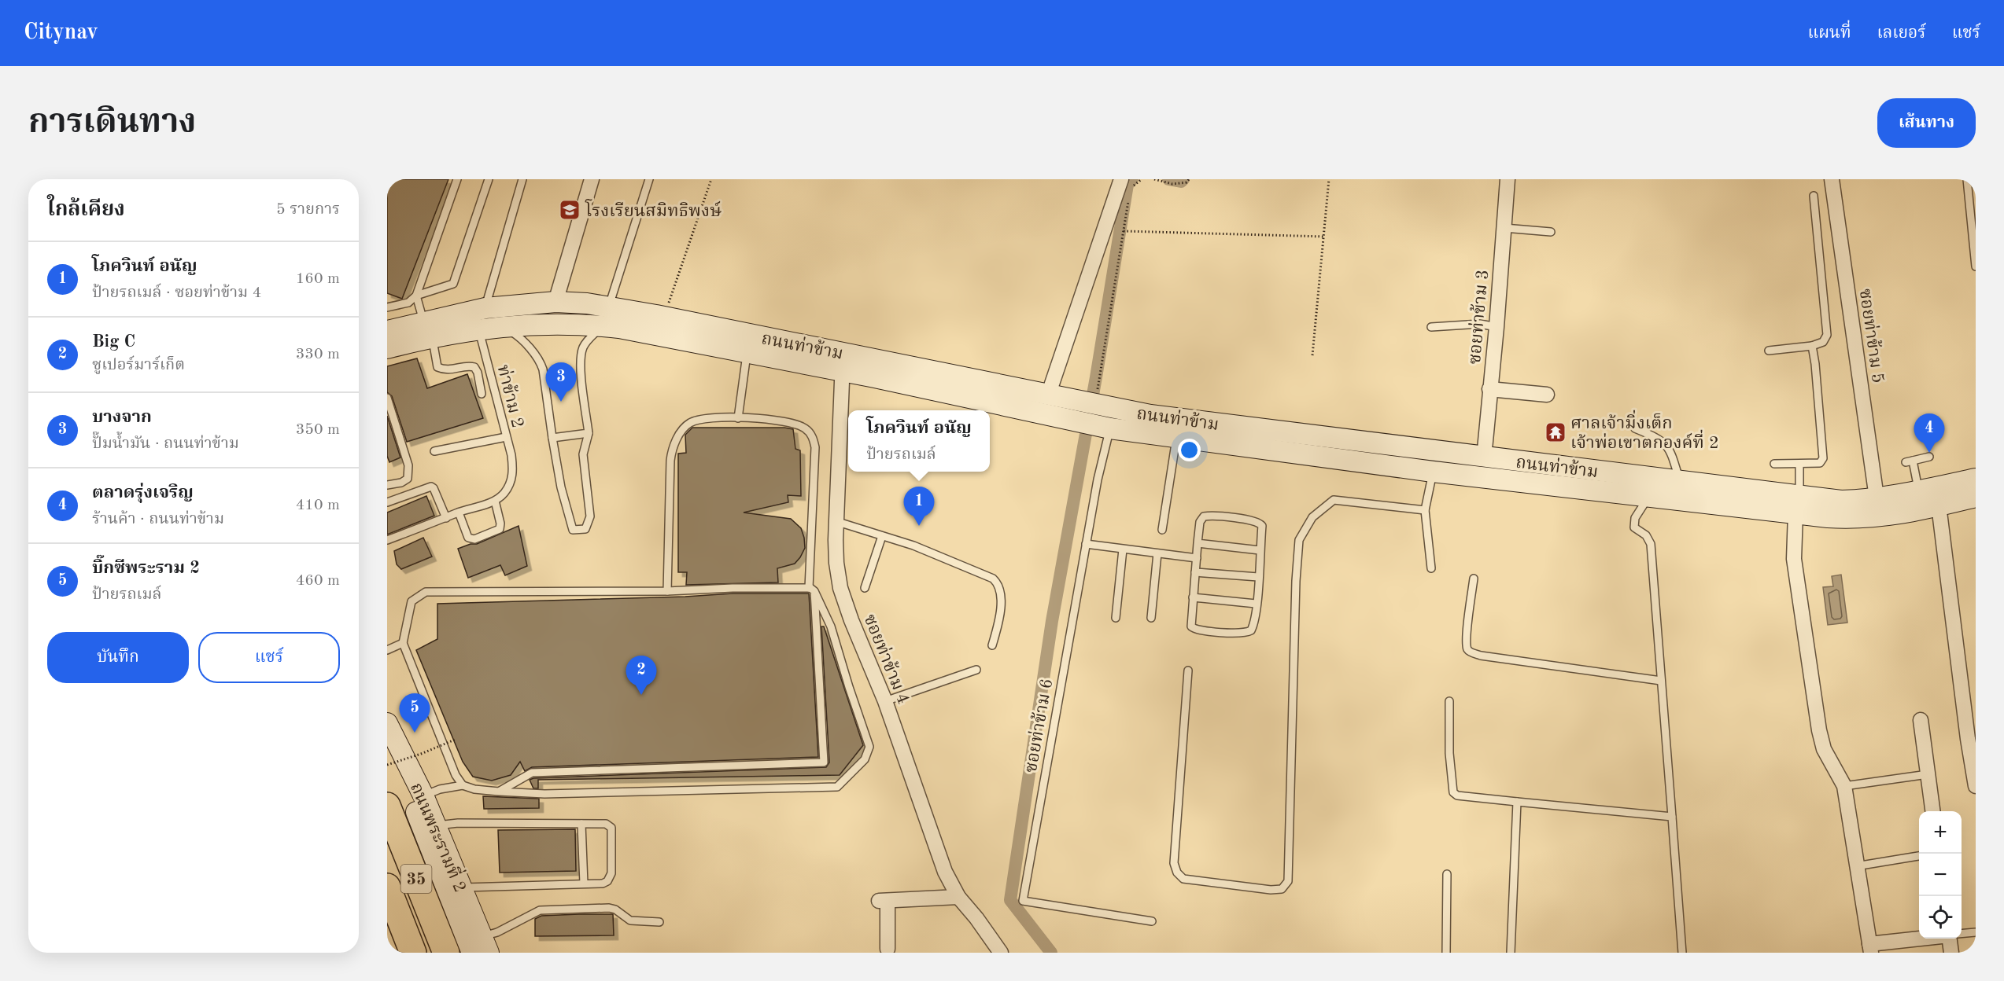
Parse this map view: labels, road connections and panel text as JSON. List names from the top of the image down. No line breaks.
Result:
{"streets":{"highway":["ถนนพระรามที่ 2","35"],"street":["ซอยท่าข้าม 3","ซอยท่าข้าม 5","ถนนท่าข้าม","ซอยท่าข้าม 4"],"lane":["ท่าข้าม 2","ซอยท่าข้าม 6"]},"crossings":[["ซอยท่าข้าม 3","ถนนท่าข้าม"],["ซอยท่าข้าม 5","ถนนท่าข้าม"],["ถนนท่าข้าม","ท่าข้าม 2"],["ถนนท่าข้าม","ซอยท่าข้าม 4"],["ถนนท่าข้าม","ซอยท่าข้าม 6"]],"places":{"school or university":["โรงเรียนสมิทธิพงษ์"],"temple":["ศาลเจ้ามิ่งเต็ก เจ้าพ่อเขาตกองค์ที่ 2"]},"page":{"header":"Citynav","nav":["แผนที่","เลเยอร์","แชร์"],"title":"การเดินทาง","buttons":["เส้นทาง",["บันทึก","แชร์"]],"heading":["ใกล้เคียง","5 รายการ"],"list":[{"mark":"1","name":"โภควินท์ อนัญ","note":"ป้ายรถเมล์ · ซอยท่าข้าม 4","value":"160 m"},{"mark":"2","name":"Big C","note":"ซูเปอร์มาร์เก็ต","value":"330 m"},{"mark":"3","name":"บางจาก","note":"ปั๊มน้ำมัน · ถนนท่าข้าม","value":"350 m"},{"mark":"4","name":"ตลาดรุ่งเจริญ","note":"ร้านค้า · ถนนท่าข้าม","value":"410 m"},{"mark":"5","name":"บิ๊กซีพระราม 2","note":"ป้ายรถเมล์","value":"460 m"}],"pins":["3","4","1","2","5"],"popup":["โภควินท์ อนัญ","ป้ายรถเมล์"],"map_buttons":["+","−"]}}
